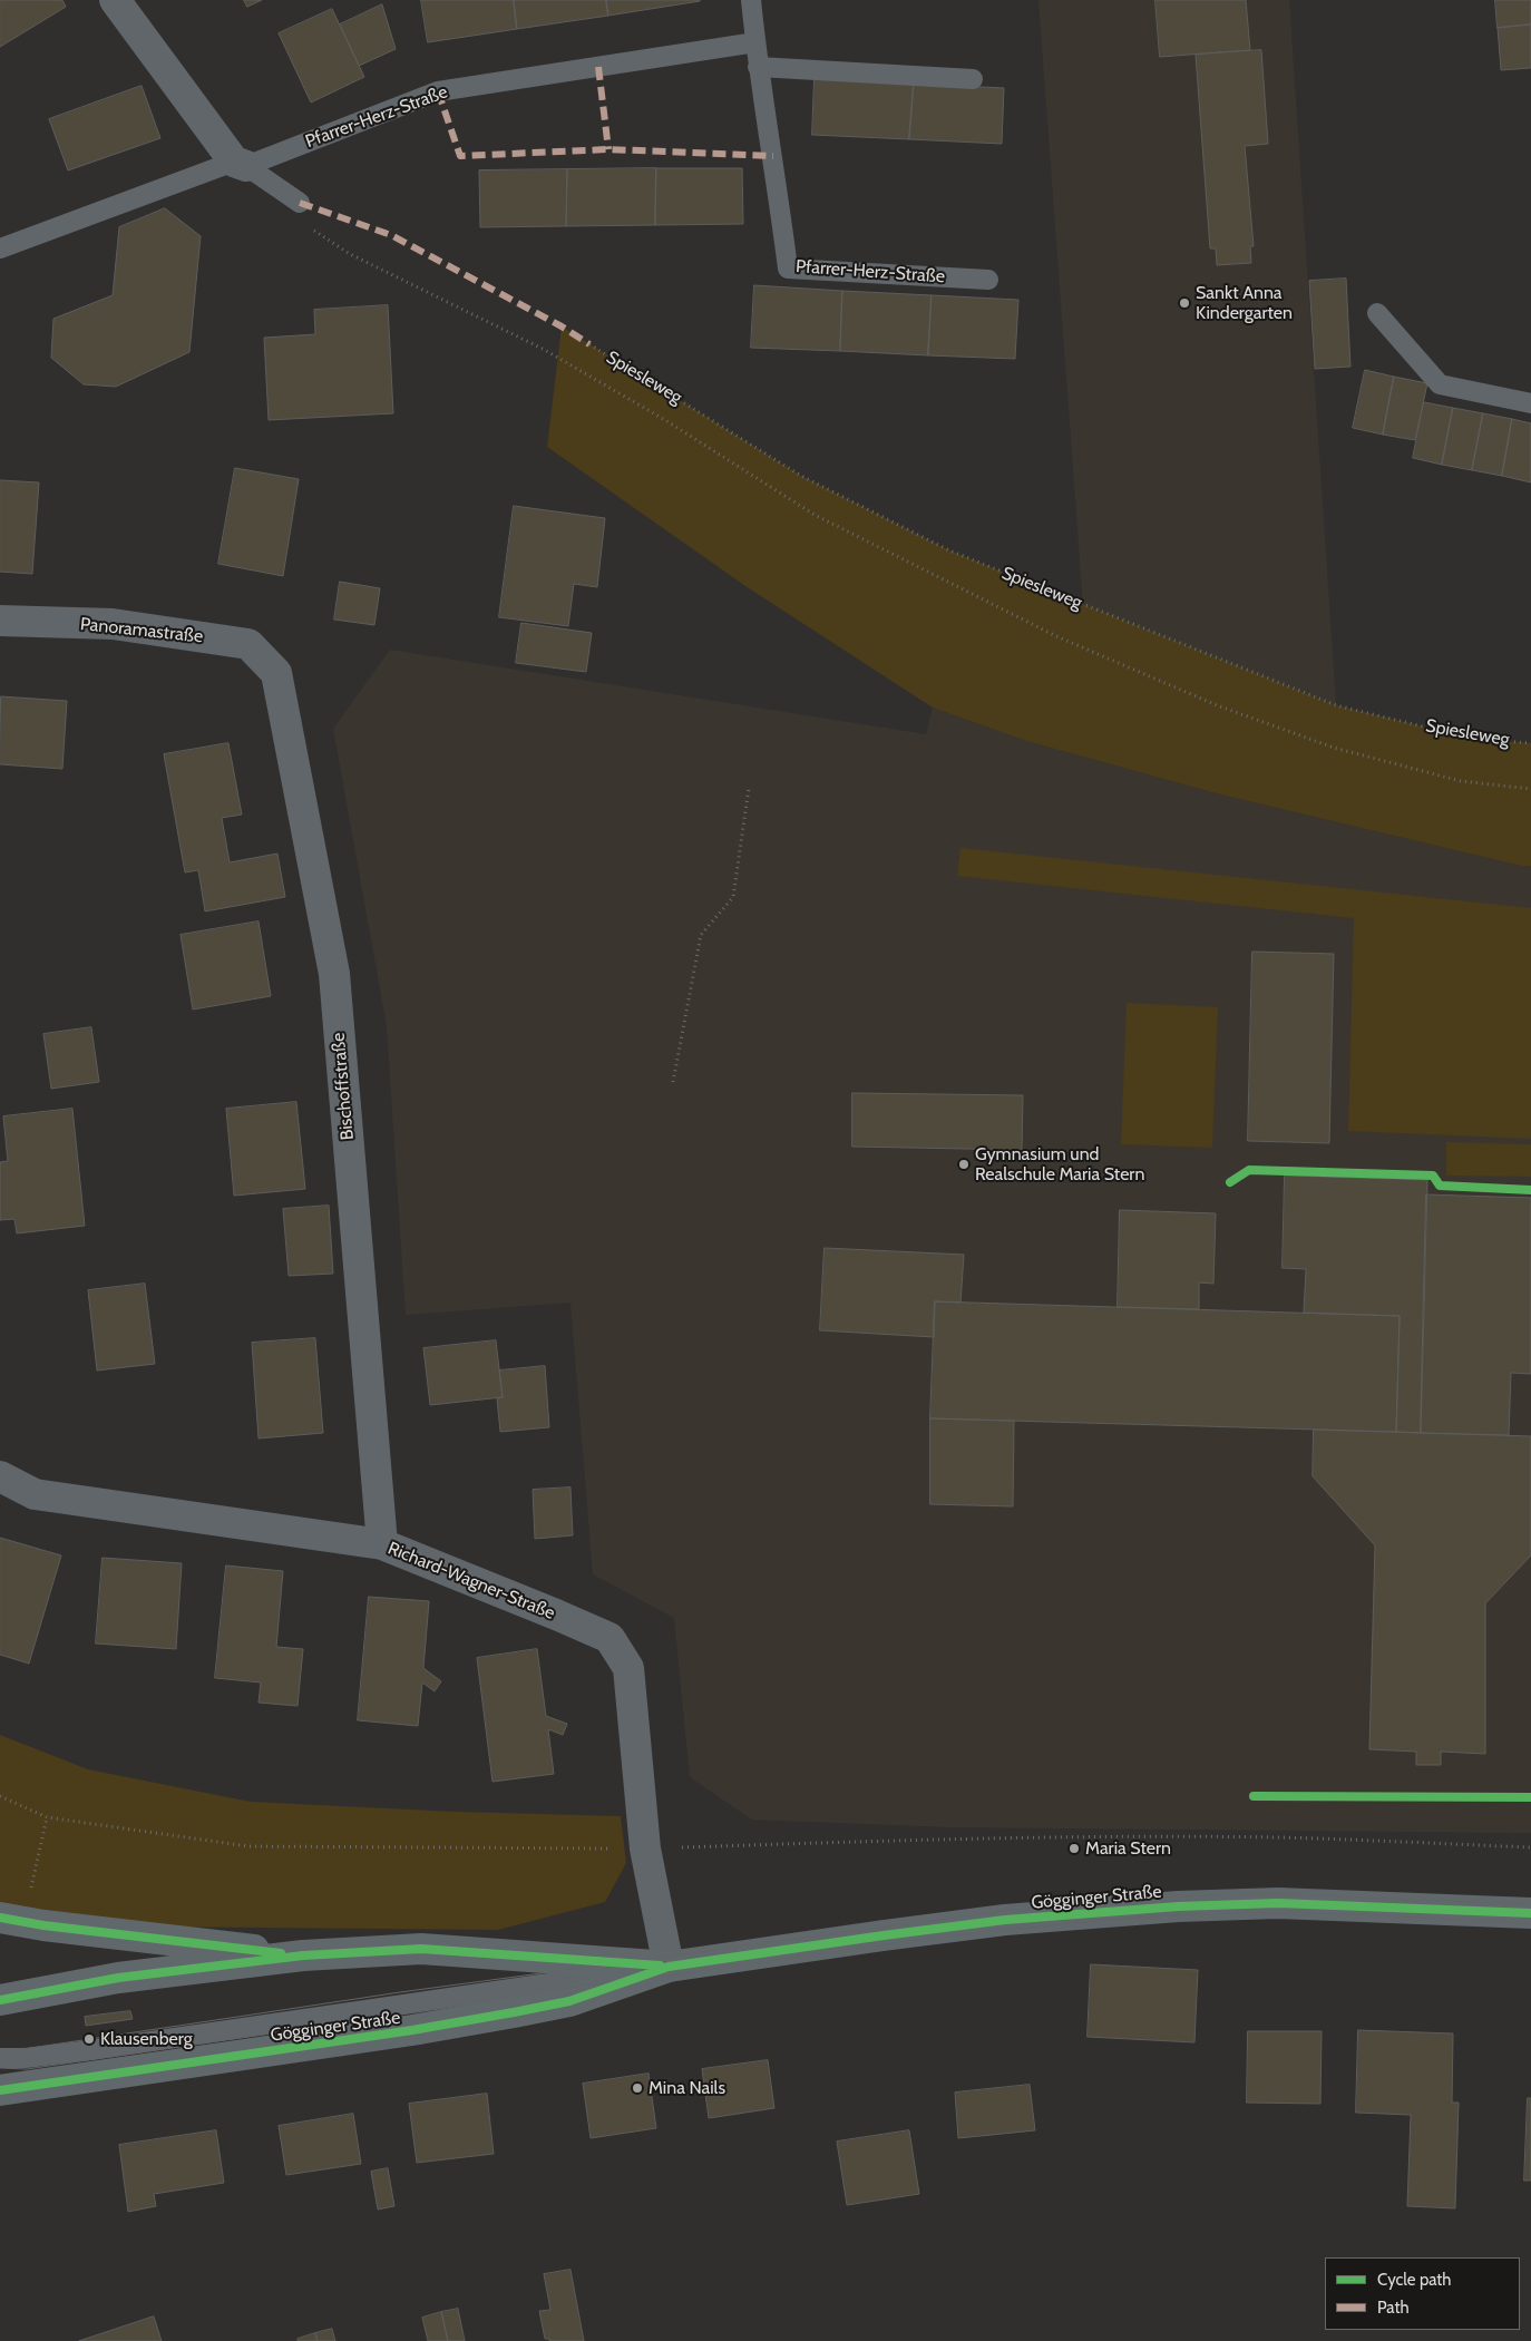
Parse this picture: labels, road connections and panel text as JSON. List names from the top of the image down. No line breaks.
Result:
{"streets":{"main road":["Gögginger Straße"],"street":["Panoramastraße","Bischoffstraße","Richard-Wagner-Straße"],"lane":["Pfarrer-Herz-Straße"],"path":["Spiesleweg"]},"crossings":[["Panoramastraße","Bischoffstraße"],["Bischoffstraße","Richard-Wagner-Straße"],["Richard-Wagner-Straße","Gögginger Straße"]],"places":["Sankt Anna Kindergarten","Gymnasium und Realschule Maria Stern","Maria Stern","Klausenberg","Mina Nails"],"legend":["Cycle path","Path"]}
